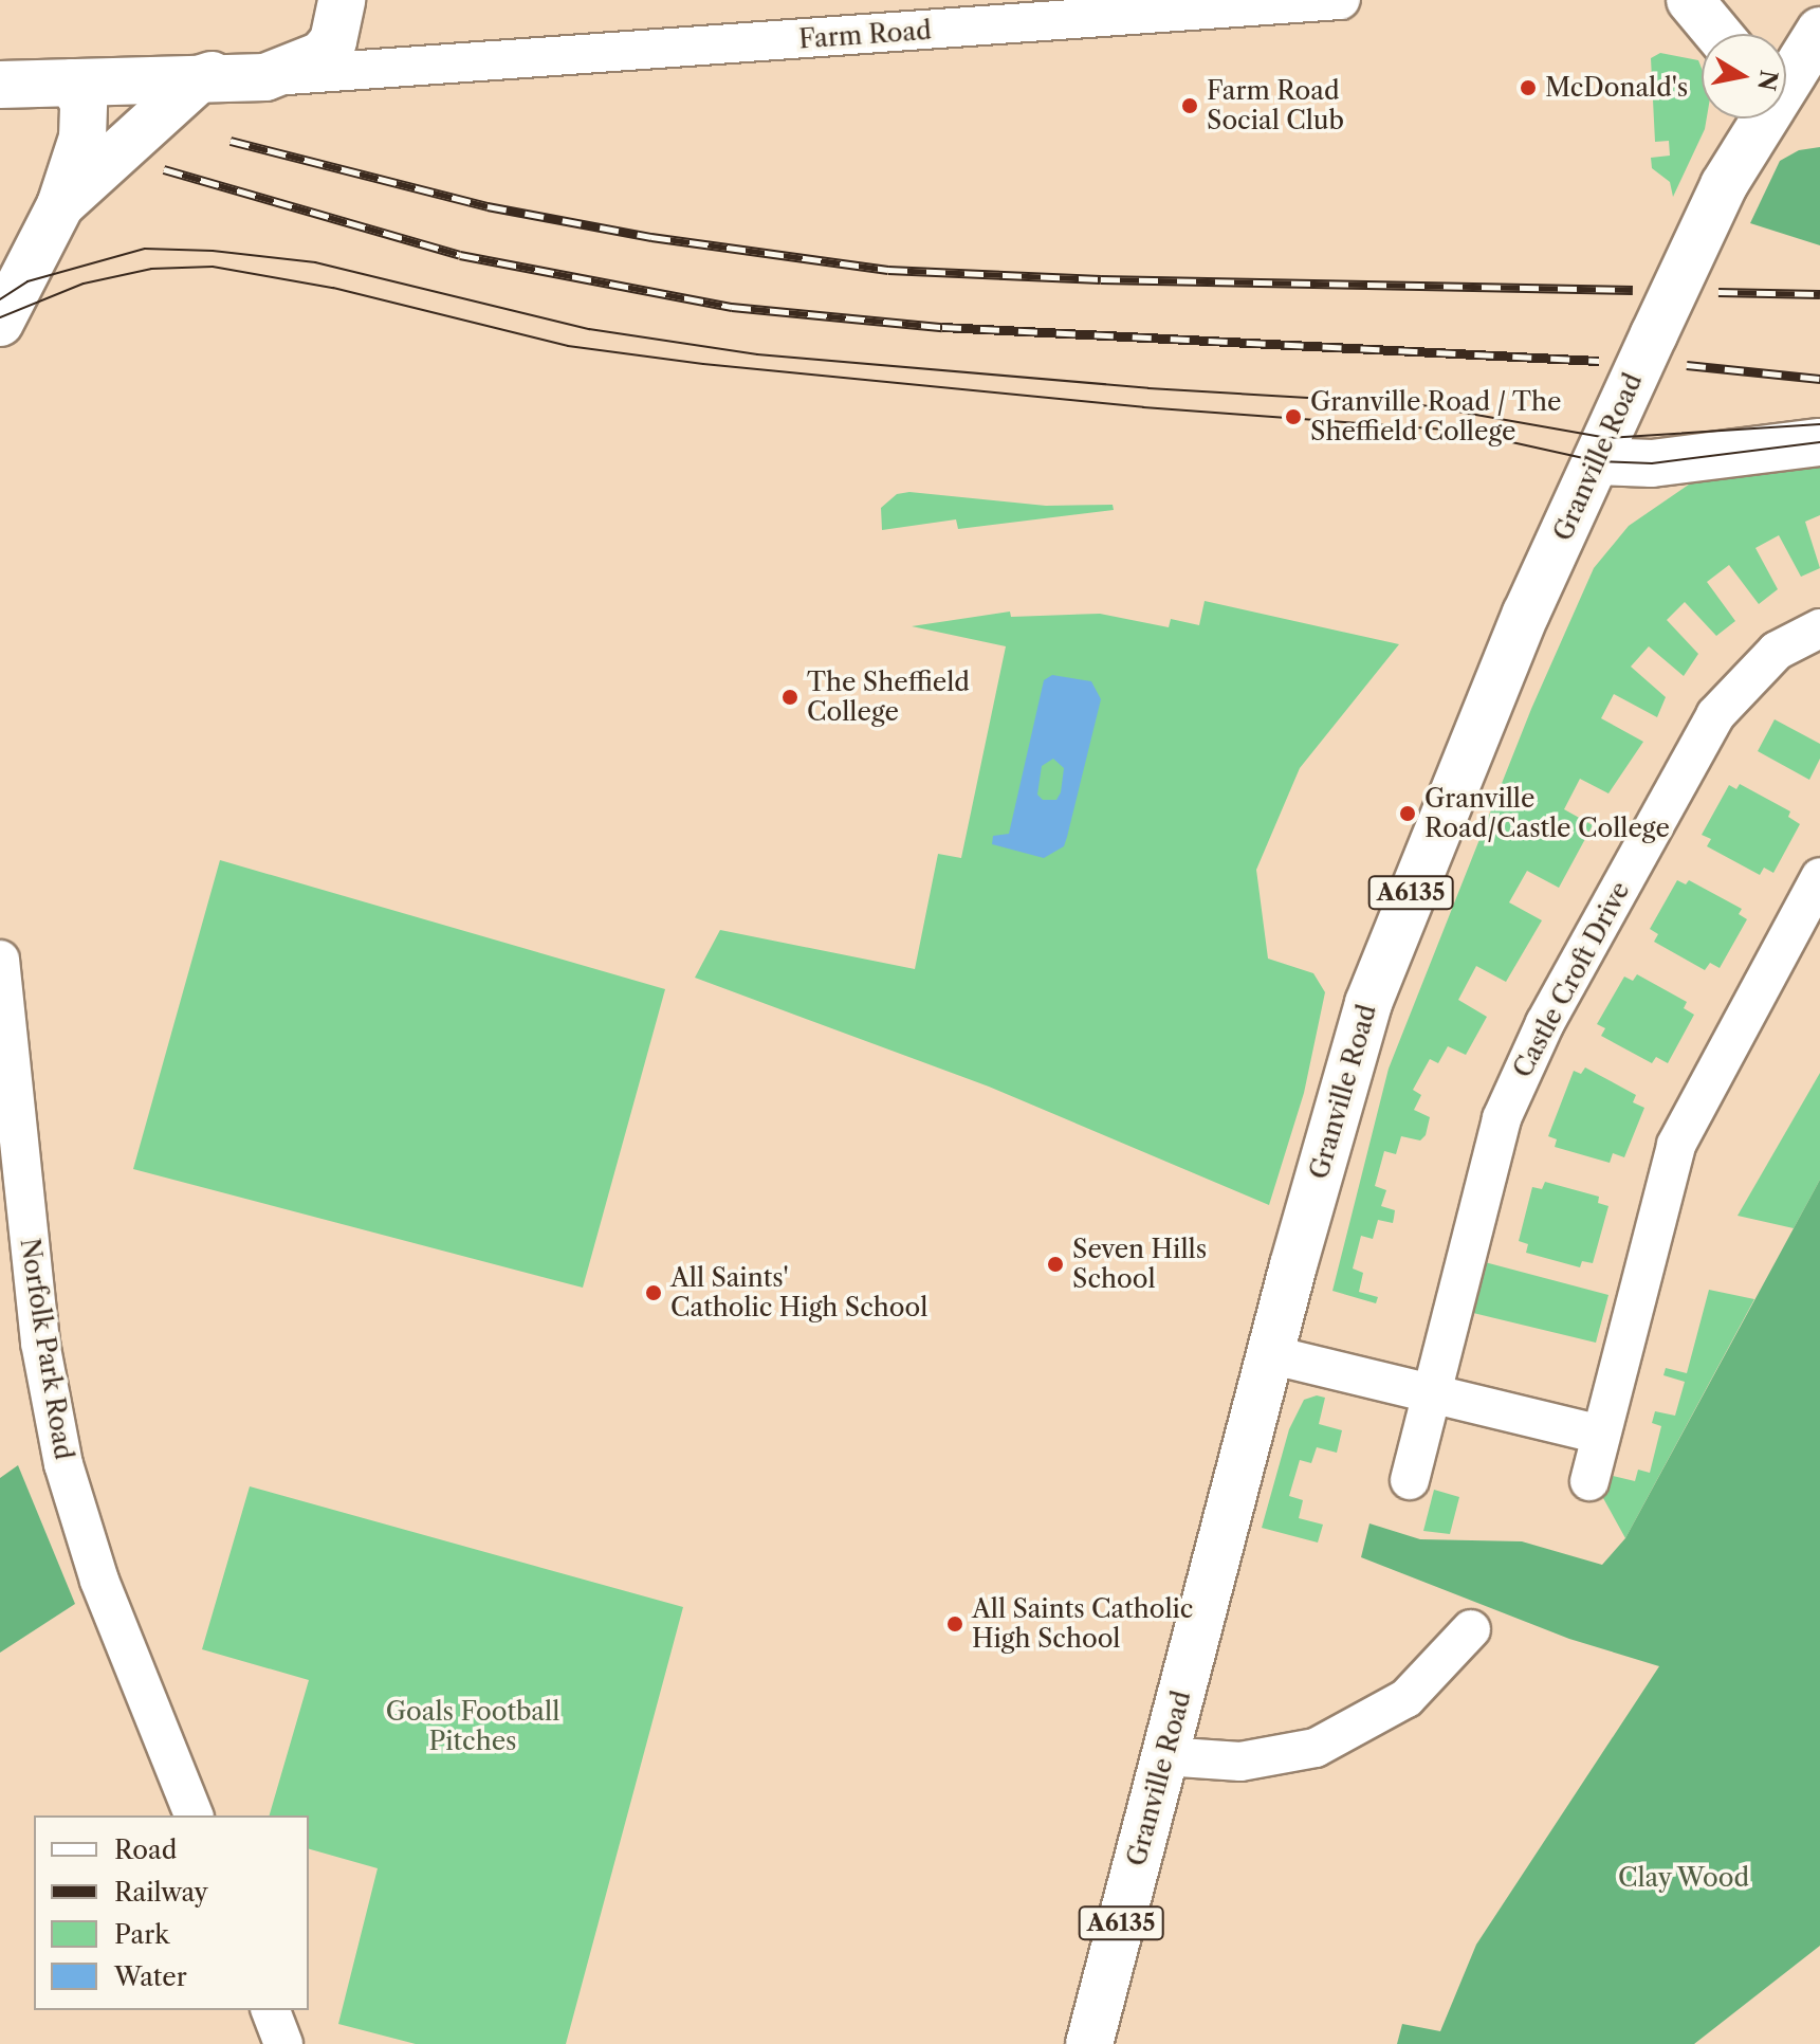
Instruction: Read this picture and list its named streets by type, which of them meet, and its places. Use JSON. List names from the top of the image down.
{
  "streets": {
    "main road": ["Granville Road", "A6135"],
    "street": ["Farm Road", "Castle Croft Drive", "Norfolk Park Road"]
  },
  "parks": ["Goals Football Pitches", "Clay Wood"],
  "places": [
    "McDonald's",
    "Farm Road Social Club",
    "Granville Road / The Sheffield College",
    "The Sheffield College",
    "Granville Road/Castle College",
    "Seven Hills School",
    "All Saints' Catholic High School",
    "All Saints Catholic High School"
  ],
  "legend": [
    "Road",
    "Railway",
    "Park",
    "Water"
  ],
  "north": "right"
}
